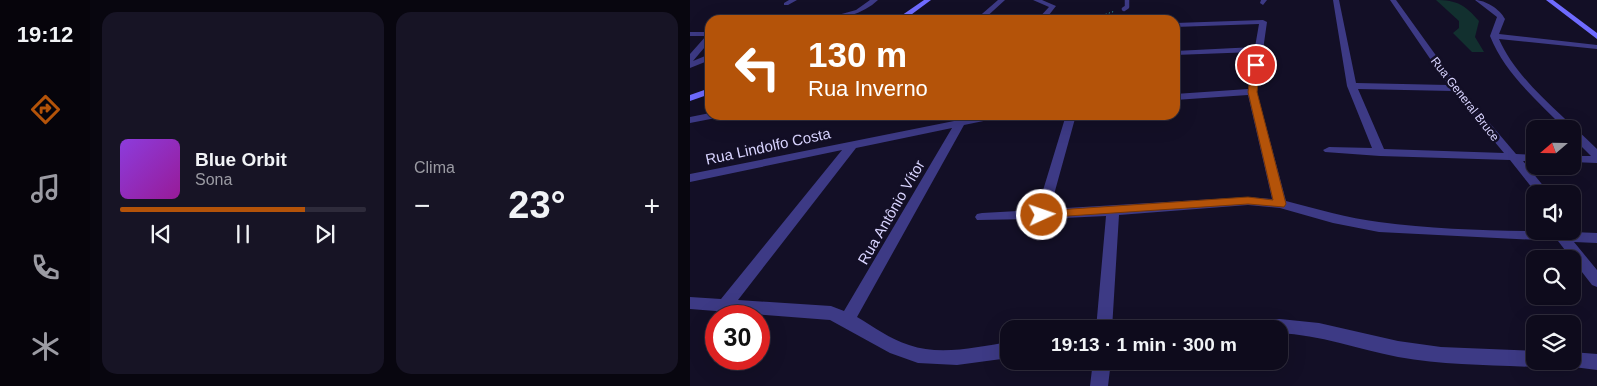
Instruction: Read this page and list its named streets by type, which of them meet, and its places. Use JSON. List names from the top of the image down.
{
  "streets": {
    "street": ["Rua General Bruce", "Rua Lindolfo Costa", "Rua Antônio Vítor"]
  },
  "crossings": [
    ["Rua Lindolfo Costa", "Rua Antônio Vítor"]
  ],
  "north": "left",
  "page": {
    "tabs": "19:12",
    "tile": "Clima",
    "turn": ["130 m", "Rua Inverno"],
    "song": ["Blue Orbit", "Sona"],
    "heat": ["−", "23°", "+"],
    "limit": "30",
    "trip": "19:13 · 1 min · 300 m"
  }
}
